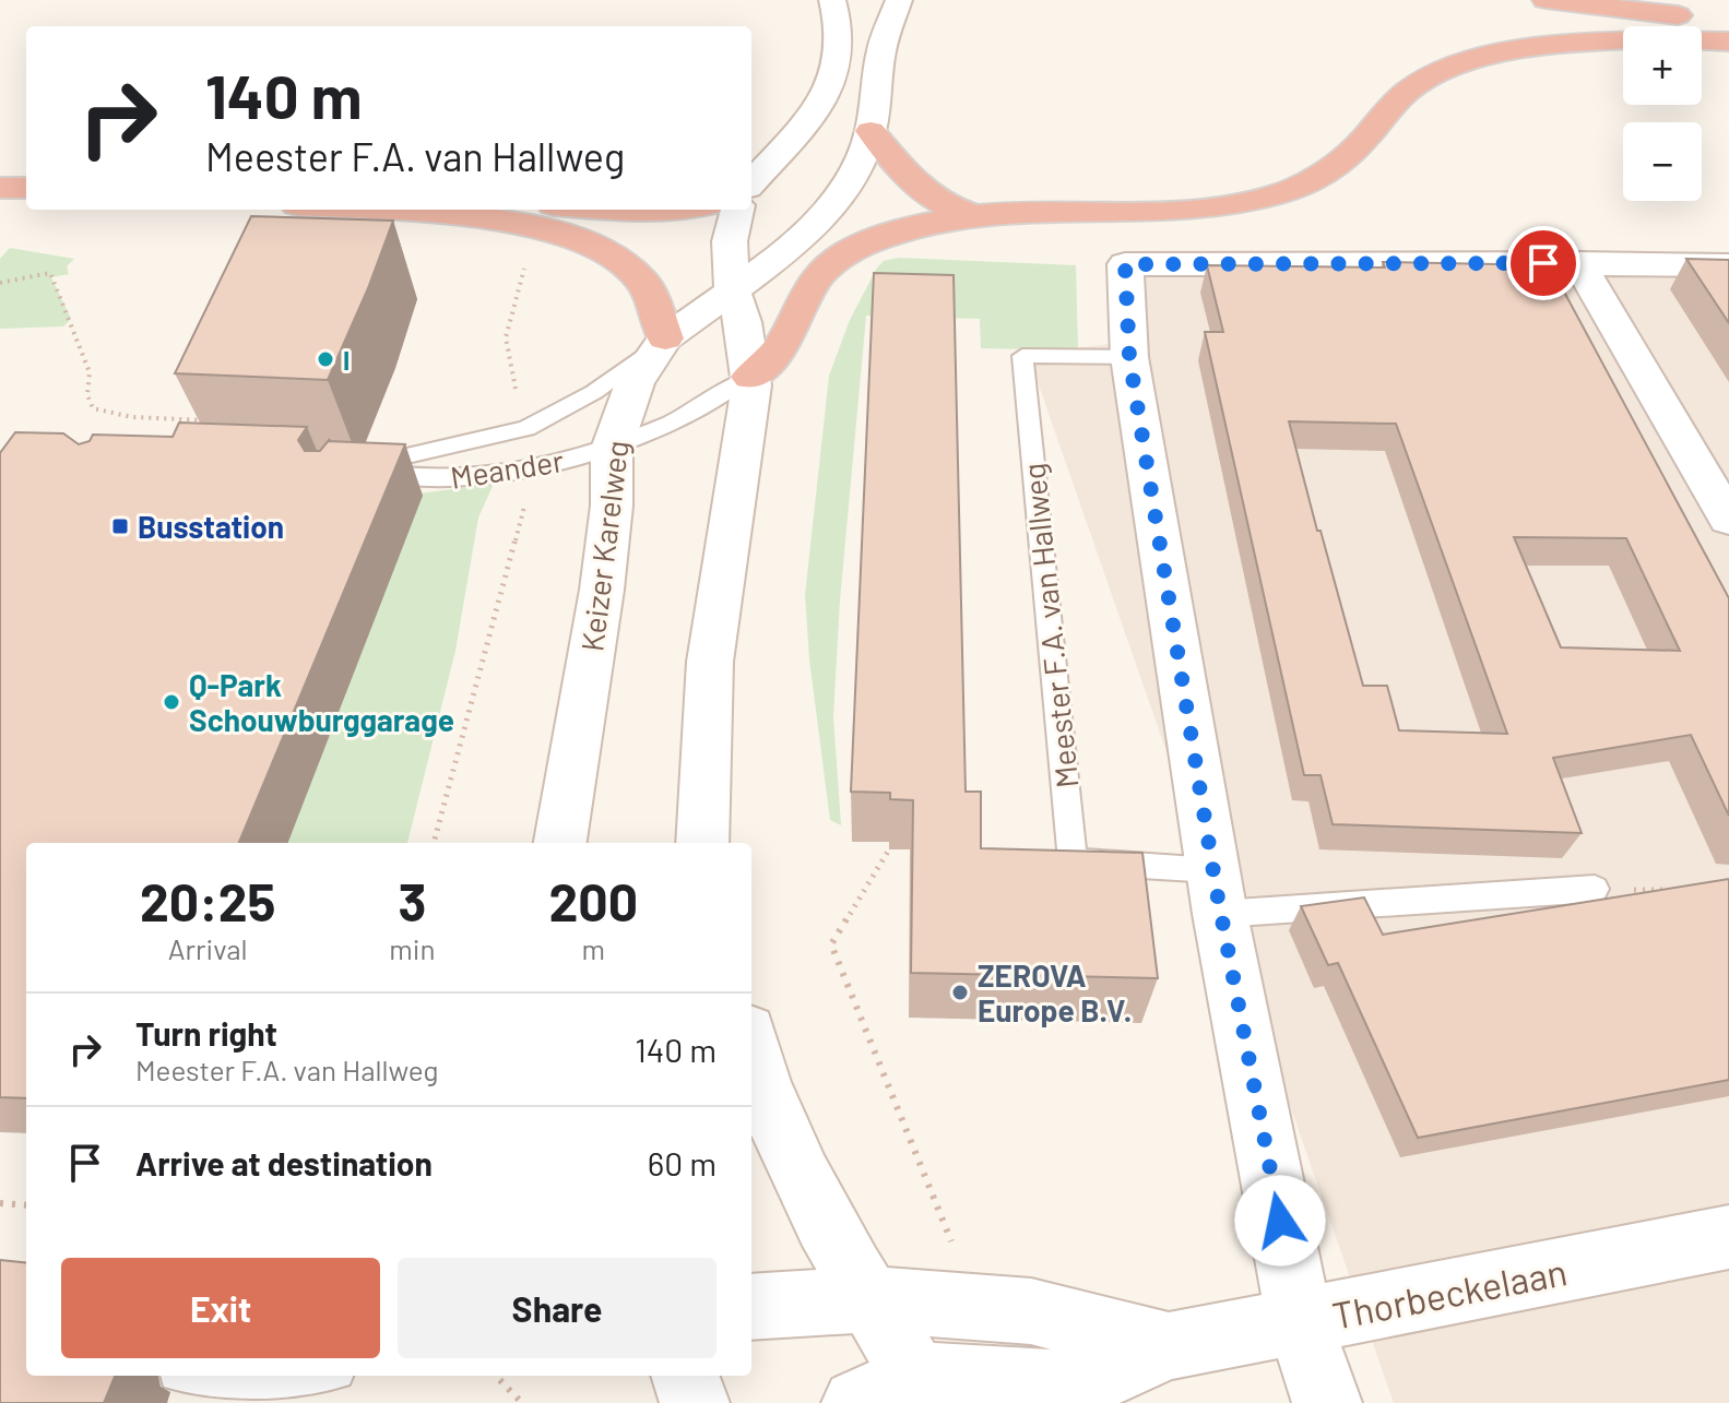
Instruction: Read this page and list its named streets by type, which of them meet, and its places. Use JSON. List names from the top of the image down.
{
  "streets": {
    "main road": ["Keizer Karelweg", "Thorbeckelaan"],
    "lane": ["Meander", "Meester F.A. van Hallweg"]
  },
  "crossings": [
    ["Meander", "Keizer Karelweg"]
  ],
  "places": {
    "other": ["I", "Q-Park Schouwburggarage", "ZEROVA Europe B.V."],
    "transit": ["Busstation"]
  },
  "page": {
    "map_buttons": ["+", "−"],
    "turn": ["140 m", "Meester F.A. van Hallweg"],
    "eta": [
      "20:25",
      "Arrival",
      "3",
      "min",
      "200",
      "m"
    ],
    "list": [
      {
        "name": "Turn right",
        "note": "Meester F.A. van Hallweg",
        "value": "140 m"
      },
      {
        "name": "Arrive at destination",
        "value": "60 m"
      }
    ],
    "buttons": ["Exit", "Share"]
  }
}
